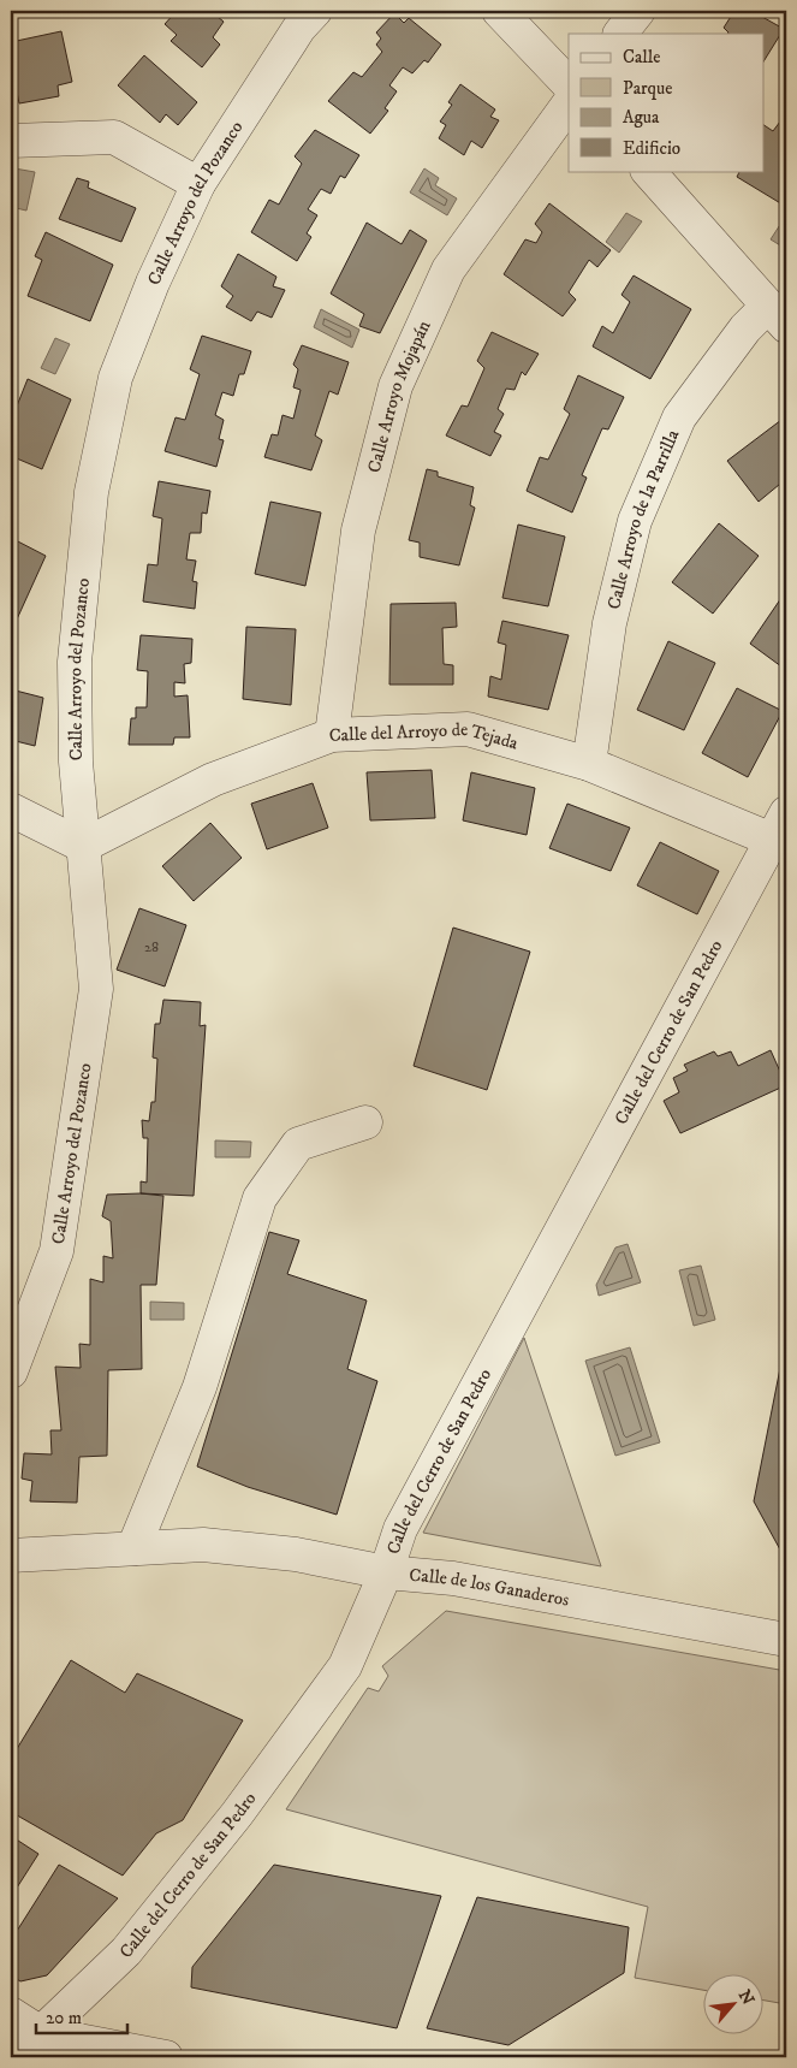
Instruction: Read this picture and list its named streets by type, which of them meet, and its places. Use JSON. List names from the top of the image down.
{
  "streets": {
    "street": [
      "Calle Arroyo del Pozanco",
      "Calle Arroyo Mojapán",
      "Calle Arroyo de la Parrilla",
      "Calle del Arroyo de Tejada",
      "Calle del Cerro de San Pedro",
      "Calle de los Ganaderos"
    ]
  },
  "crossings": [
    ["Calle Arroyo del Pozanco", "Calle del Arroyo de Tejada"],
    ["Calle Arroyo Mojapán", "Calle del Arroyo de Tejada"],
    ["Calle Arroyo de la Parrilla", "Calle del Arroyo de Tejada"],
    ["Calle del Arroyo de Tejada", "Calle del Cerro de San Pedro"],
    ["Calle del Cerro de San Pedro", "Calle de los Ganaderos"]
  ],
  "house_numbers": ["28"],
  "legend": [
    "Calle",
    "Parque",
    "Agua",
    "Edificio"
  ],
  "scale_bar": "20 m",
  "north": "top right"
}
